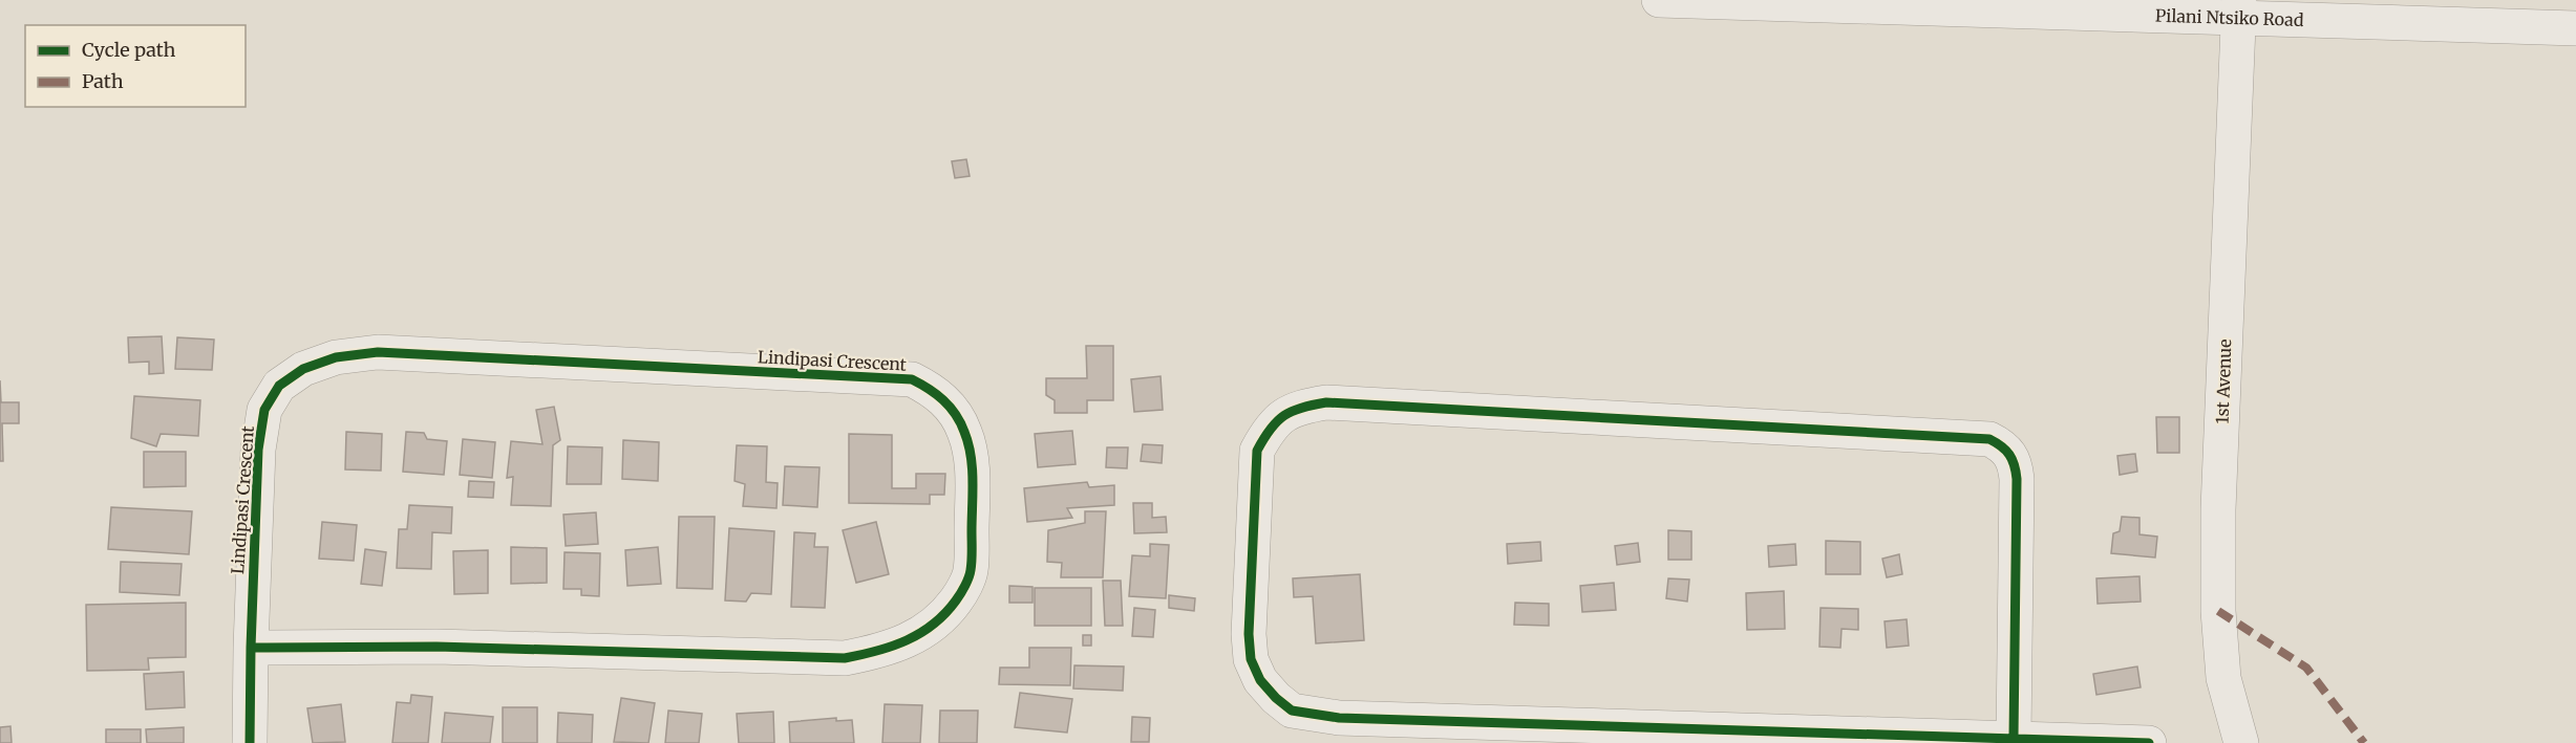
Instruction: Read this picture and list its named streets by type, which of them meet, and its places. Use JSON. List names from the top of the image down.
{
  "streets": {
    "street": ["Pilani Ntsiko Road", "Lindipasi Crescent", "1st Avenue"]
  },
  "crossings": [
    ["Pilani Ntsiko Road", "1st Avenue"]
  ],
  "legend": ["Cycle path", "Path"]
}
